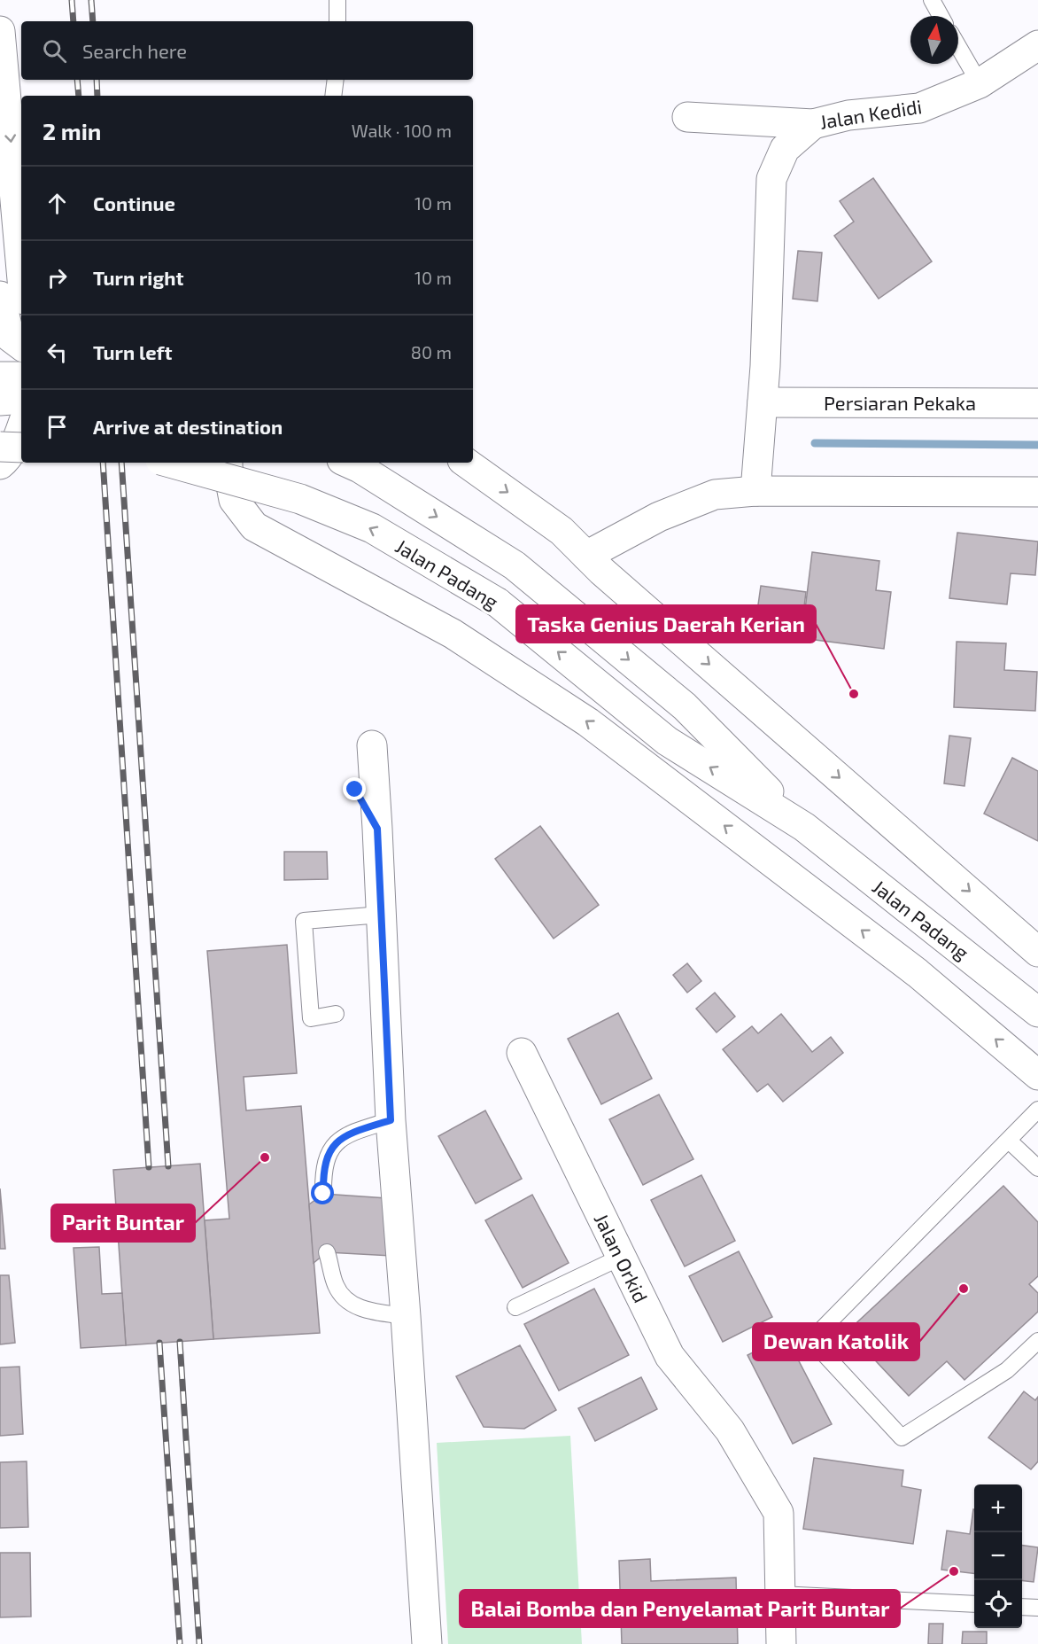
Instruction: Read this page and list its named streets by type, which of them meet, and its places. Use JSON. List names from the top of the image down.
{
  "streets": {
    "street": [
      "Jalan Kedidi",
      "Persiaran Pekaka",
      "Jalan Padang",
      "Jalan Orkid"
    ]
  },
  "places": [
    "Taska Genius Daerah Kerian",
    "Parit Buntar",
    "Dewan Katolik",
    "Balai Bomba dan Penyelamat Parit Buntar"
  ],
  "north": "top",
  "page": {
    "search": "Search here",
    "heading": ["2 min", "Walk · 100 m"],
    "list": [
      ["Continue", "10 m"],
      ["Turn right", "10 m"],
      ["Turn left", "80 m"],
      "Arrive at destination"
    ],
    "map_buttons": ["+", "−"]
  }
}
